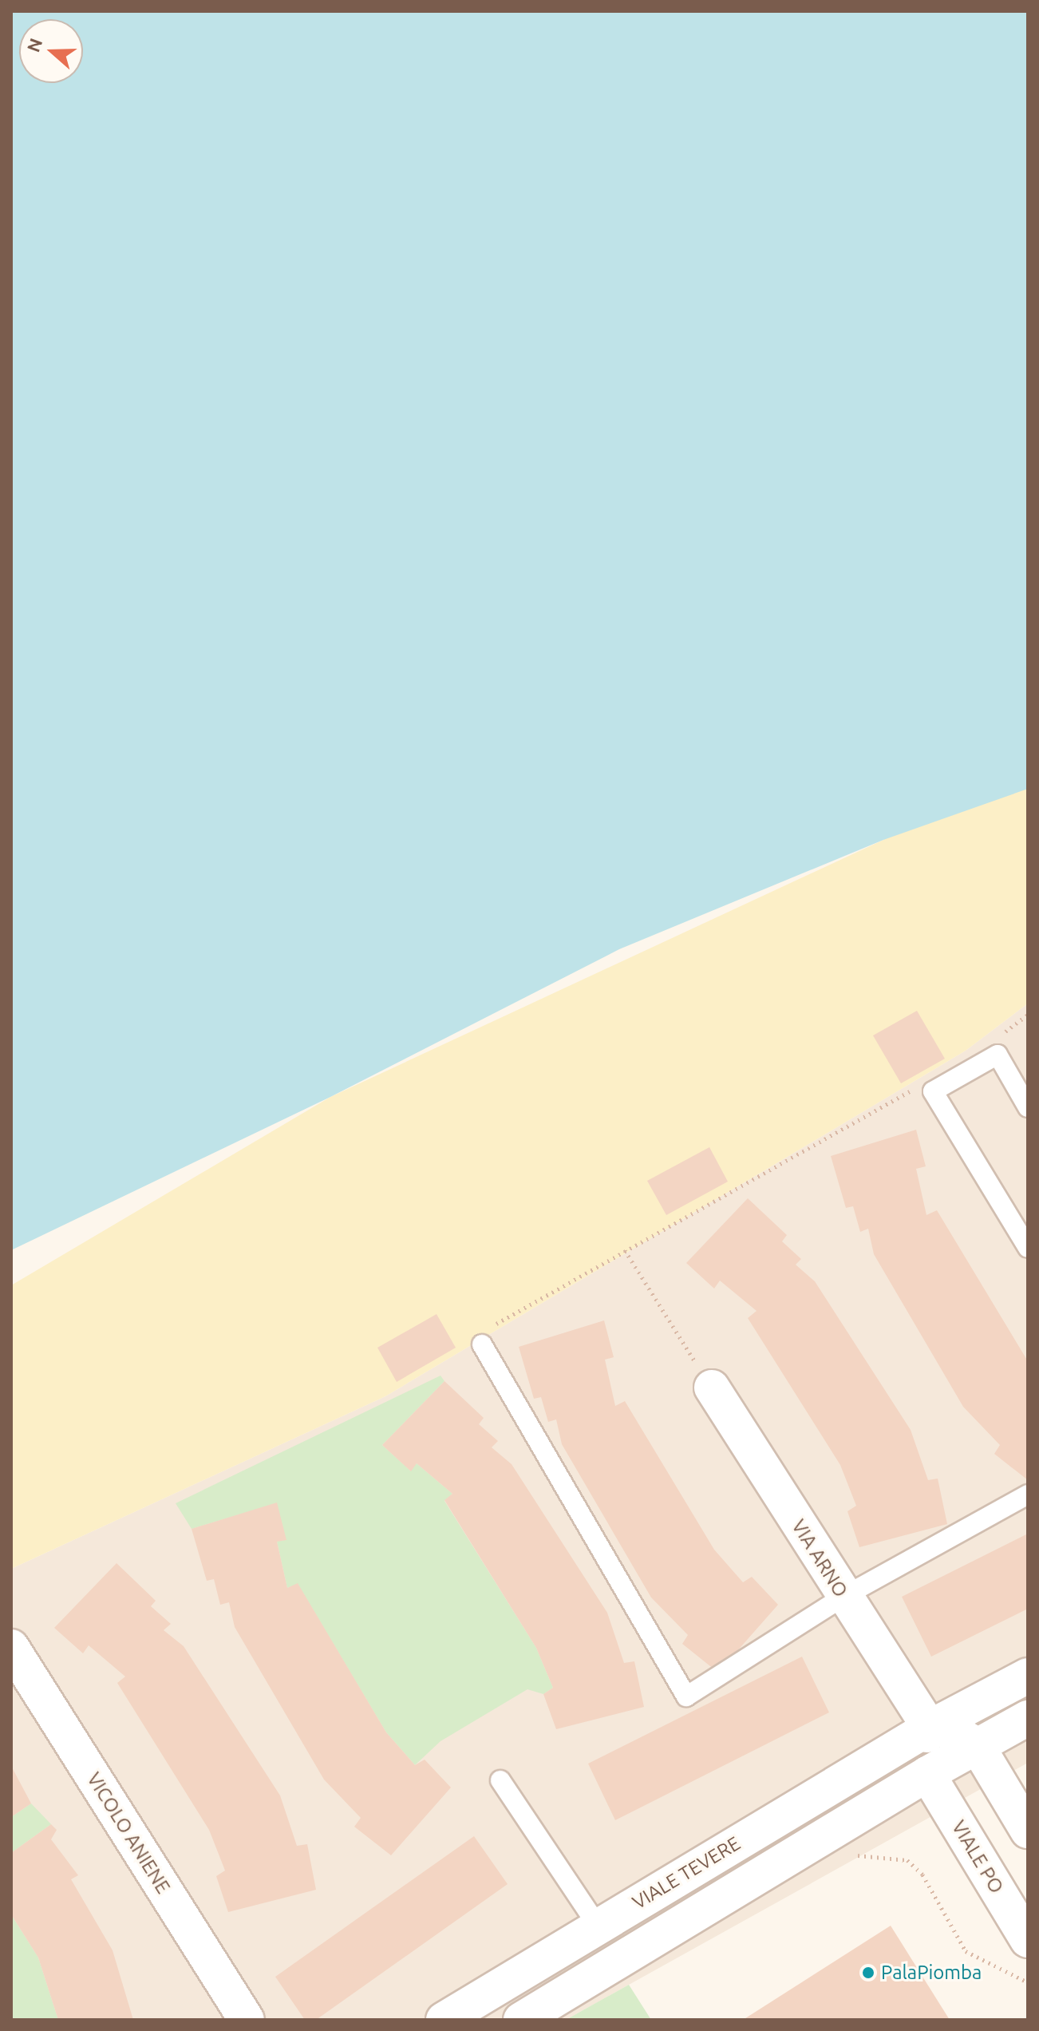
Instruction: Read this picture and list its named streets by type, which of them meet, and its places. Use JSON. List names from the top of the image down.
{
  "streets": {
    "street": [
      "VIA ARNO",
      "VICOLO ANIENE",
      "VIALE PO",
      "VIALE TEVERE"
    ]
  },
  "crossings": [
    ["VIA ARNO", "VIALE TEVERE"],
    ["VIALE PO", "VIALE TEVERE"]
  ],
  "places": ["PalaPiomba"],
  "north": "left"
}
